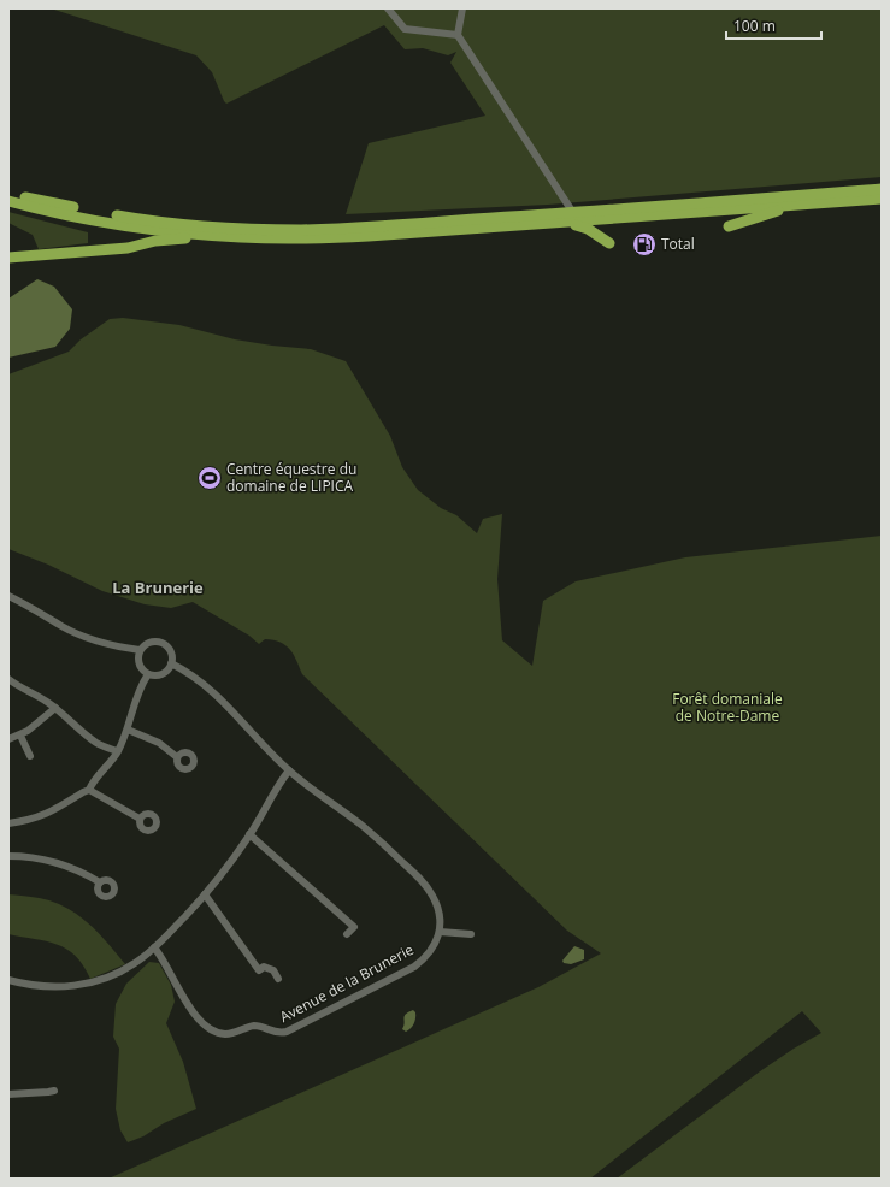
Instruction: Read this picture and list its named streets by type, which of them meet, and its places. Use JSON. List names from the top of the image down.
{
  "streets": {
    "street": ["Avenue de la Brunerie"]
  },
  "districts": ["La Brunerie"],
  "parks": ["Forêt domaniale de Notre-Dame"],
  "places": {
    "fuel station": ["Total"],
    "sports": ["Centre équestre du domaine de LIPICA"]
  },
  "scale_bar": "100 m"
}
